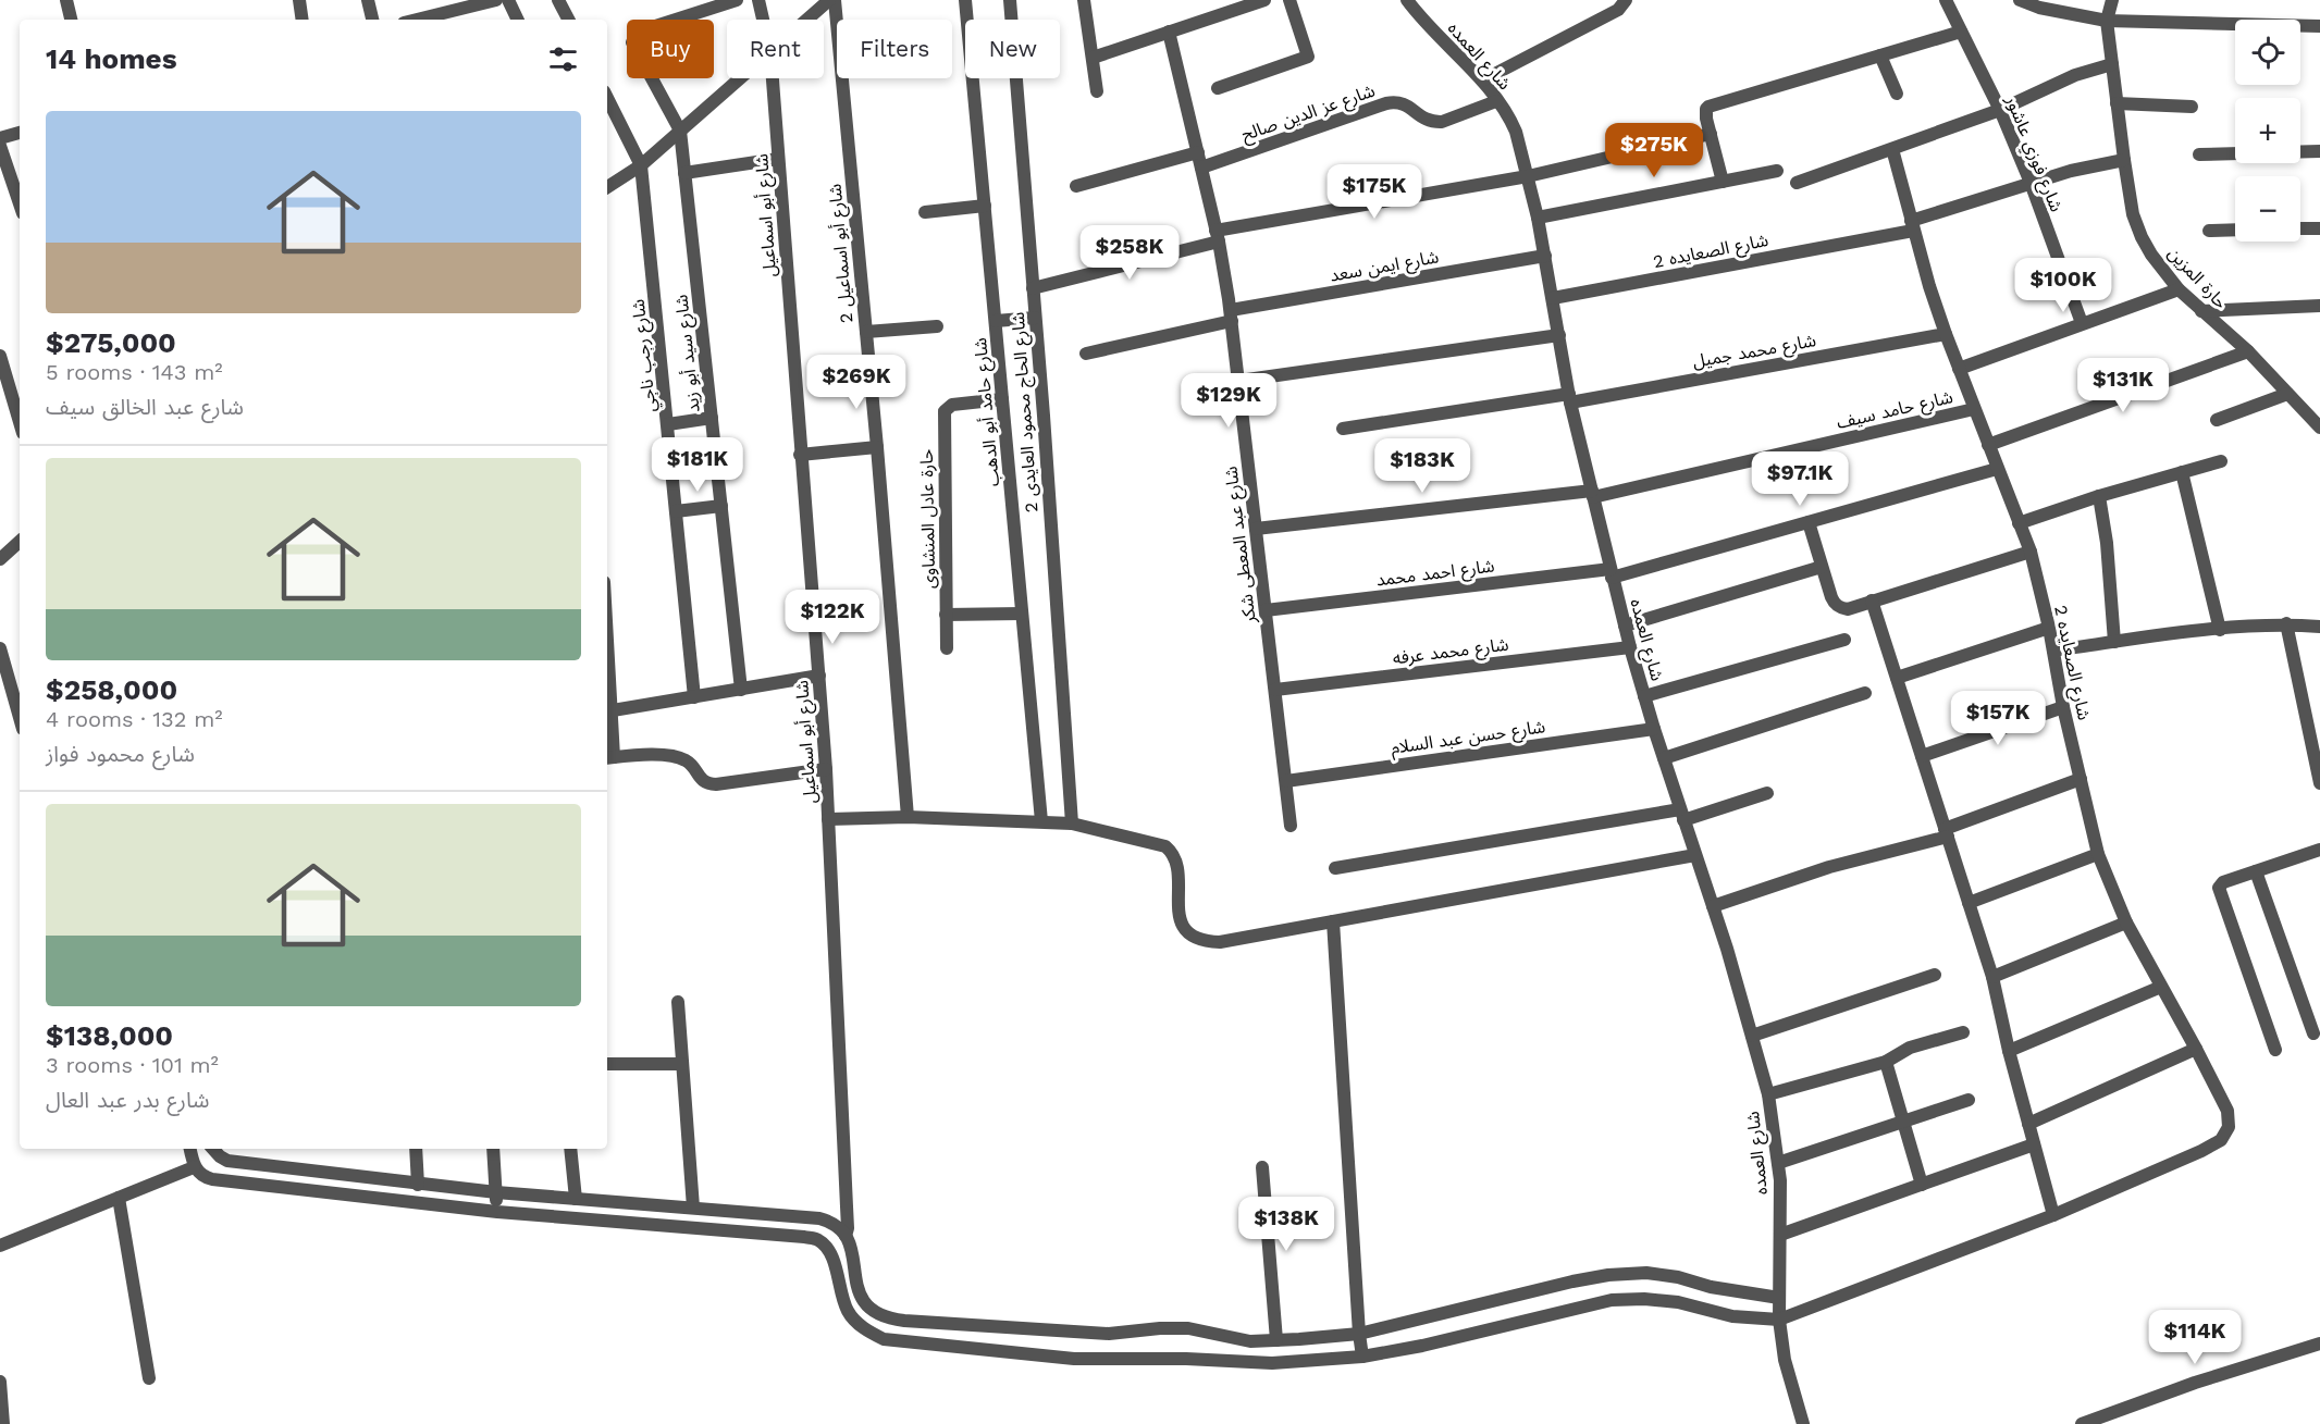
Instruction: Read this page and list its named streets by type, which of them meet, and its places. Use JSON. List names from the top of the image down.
{
  "streets": {
    "street": [
      "شارع العمده",
      "شارع عز الدين صالح",
      "شارع فوزي عاشور",
      "شارع أبو اسماعيل",
      "شارع الصعايده 2",
      "شارع أبو اسماعيل 2",
      "شارع ايمن سعد",
      "حارة المزين",
      "شارع محمد جميل",
      "شارع سيد أبو زيد",
      "شارع رجب ناجي",
      "شارع حامد سيف",
      "شارع حامد أبو الدهب",
      "شارع الحاج محمود العايدى 2",
      "حارة عادل المنشاوى",
      "شارع عبد المعطى شكر",
      "شارع احمد محمد",
      "شارع محمد عرفه",
      "شارع حسن عبد السلام"
    ]
  },
  "crossings": [
    ["شارع العمده", "شارع عز الدين صالح"],
    ["شارع العمده", "شارع الصعايده 2"],
    ["شارع العمده", "شارع ايمن سعد"],
    ["شارع العمده", "شارع محمد جميل"],
    ["شارع العمده", "شارع حامد سيف"],
    ["شارع العمده", "شارع احمد محمد"],
    ["شارع العمده", "شارع محمد عرفه"],
    ["شارع العمده", "شارع حسن عبد السلام"],
    ["شارع عز الدين صالح", "شارع عبد المعطى شكر"],
    ["شارع الصعايده 2", "شارع محمد جميل"],
    ["شارع الصعايده 2", "شارع حامد سيف"],
    ["شارع الصعايده 2", "شارع احمد محمد"],
    ["شارع ايمن سعد", "شارع عبد المعطى شكر"],
    ["شارع حامد سيف", "شارع عبد المعطى شكر"],
    ["شارع حامد أبو الدهب", "حارة عادل المنشاوى"],
    ["شارع عبد المعطى شكر", "شارع احمد محمد"],
    ["شارع عبد المعطى شكر", "شارع محمد عرفه"],
    ["شارع عبد المعطى شكر", "شارع حسن عبد السلام"]
  ],
  "page": {
    "map_buttons": ["+", "−"],
    "chip": [
      "Buy",
      "Rent",
      "Filters",
      "New"
    ],
    "heading": "14 homes",
    "list": [
      {
        "name": "$275,000",
        "note": "5 rooms · 143 m² · شارع عبد الخالق سيف"
      },
      {
        "name": "$258,000",
        "note": "4 rooms · 132 m² · شارع محمود فواز"
      },
      {
        "name": "$138,000",
        "note": "3 rooms · 101 m² · شارع بدر عبد العال"
      }
    ],
    "price": [
      "$275K",
      "$175K",
      "$258K",
      "$100K",
      "$269K",
      "$131K",
      "$129K",
      "$181K",
      "$183K",
      "$97.1K",
      "$122K",
      "$157K",
      "$138K",
      "$114K"
    ]
  }
}
